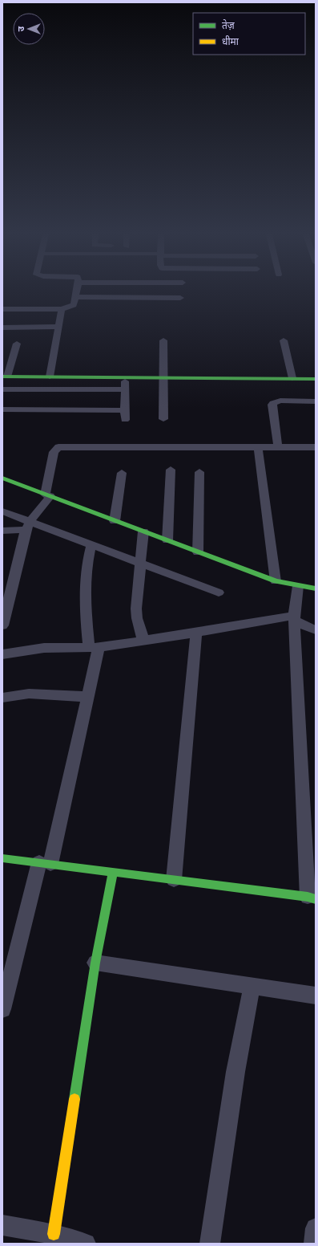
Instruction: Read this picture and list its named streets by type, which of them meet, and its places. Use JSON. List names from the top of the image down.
{
  "legend": ["तेज़", "धीमा"],
  "north": "left"
}
